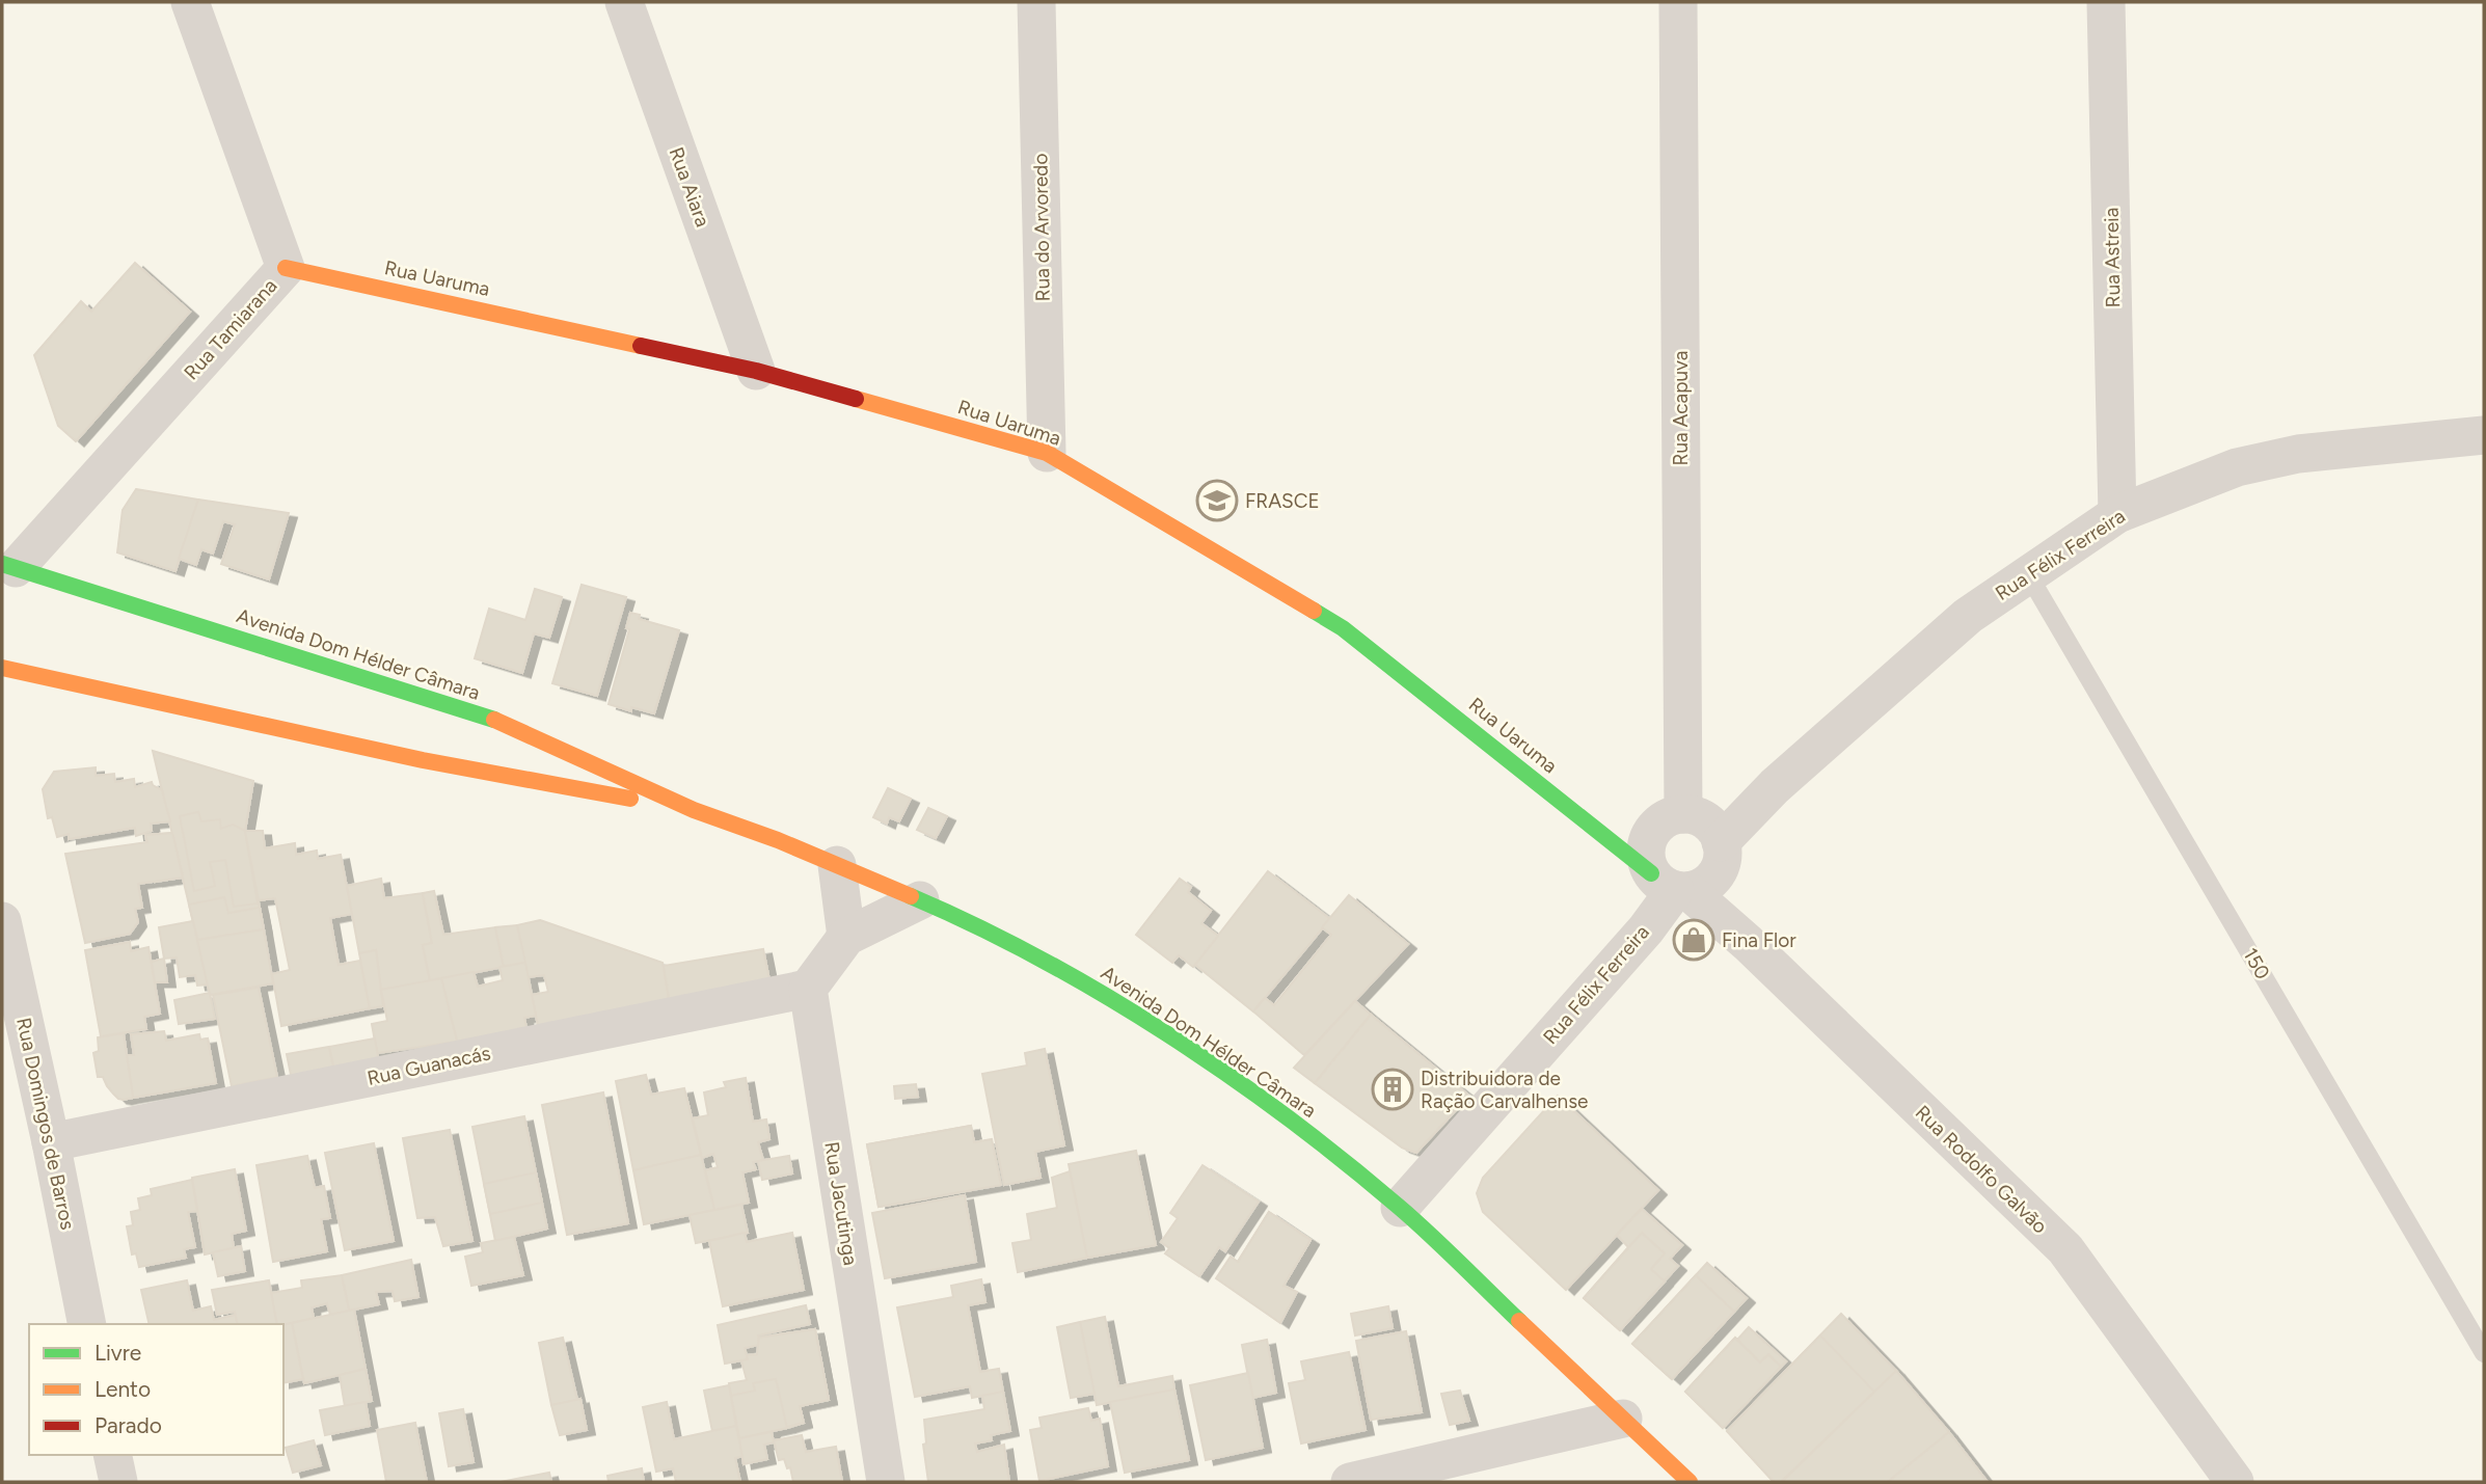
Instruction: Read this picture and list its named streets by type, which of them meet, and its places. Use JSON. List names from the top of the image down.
{
  "streets": {
    "main road": ["Rua Uaruma", "Avenida Dom Hélder Câmara"],
    "street": [
      "Rua Aiara",
      "Rua do Arvoredo",
      "Rua Astreia",
      "Rua Tamiarana",
      "Rua Acapuva",
      "Rua Félix Ferreira",
      "Rua Guanacás",
      "Rua Domingos de Barros",
      "Rua Rodolfo Galvão",
      "Rua Jacutinga"
    ],
    "lane": ["150"]
  },
  "crossings": [
    ["Rua Aiara", "Rua Uaruma"],
    ["Rua do Arvoredo", "Rua Uaruma"],
    ["Rua Astreia", "Rua Félix Ferreira"],
    ["Rua Uaruma", "Rua Tamiarana"],
    ["Rua Uaruma", "Rua Acapuva"],
    ["Rua Uaruma", "Rua Félix Ferreira"],
    ["Rua Uaruma", "Rua Rodolfo Galvão"],
    ["Rua Tamiarana", "Avenida Dom Hélder Câmara"],
    ["Rua Acapuva", "Rua Félix Ferreira"],
    ["Rua Acapuva", "Rua Rodolfo Galvão"],
    ["Rua Félix Ferreira", "Avenida Dom Hélder Câmara"],
    ["Rua Félix Ferreira", "150"],
    ["Rua Félix Ferreira", "Rua Rodolfo Galvão"],
    ["Rua Guanacás", "Rua Domingos de Barros"],
    ["Rua Guanacás", "Rua Jacutinga"]
  ],
  "places": {
    "school or university": ["FRASCE"],
    "shop": ["Fina Flor"],
    "building": ["Distribuidora de Ração Carvalhense"]
  },
  "legend": ["Livre", "Lento", "Parado"]
}
